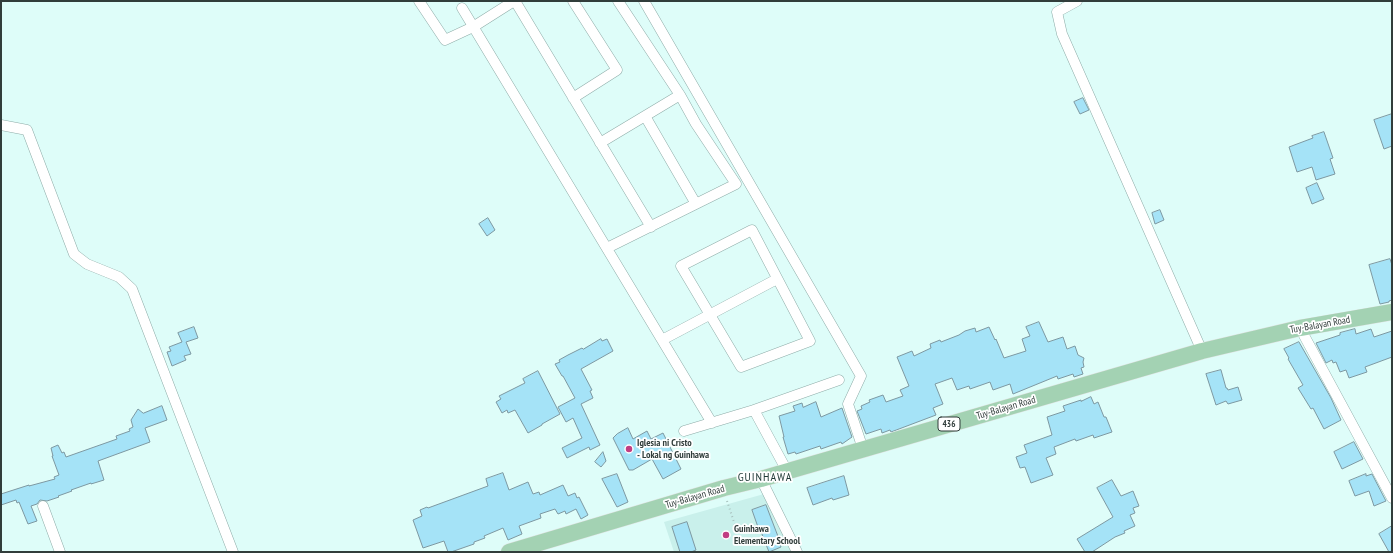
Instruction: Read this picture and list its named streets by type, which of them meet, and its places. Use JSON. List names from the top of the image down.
{
  "streets": {
    "main road": ["Tuy-Balayan Road", "436"]
  },
  "districts": ["GUINHAWA"],
  "places": ["Iglesia ni Cristo - Lokal ng Guinhawa", "Guinhawa Elementary School"]
}
